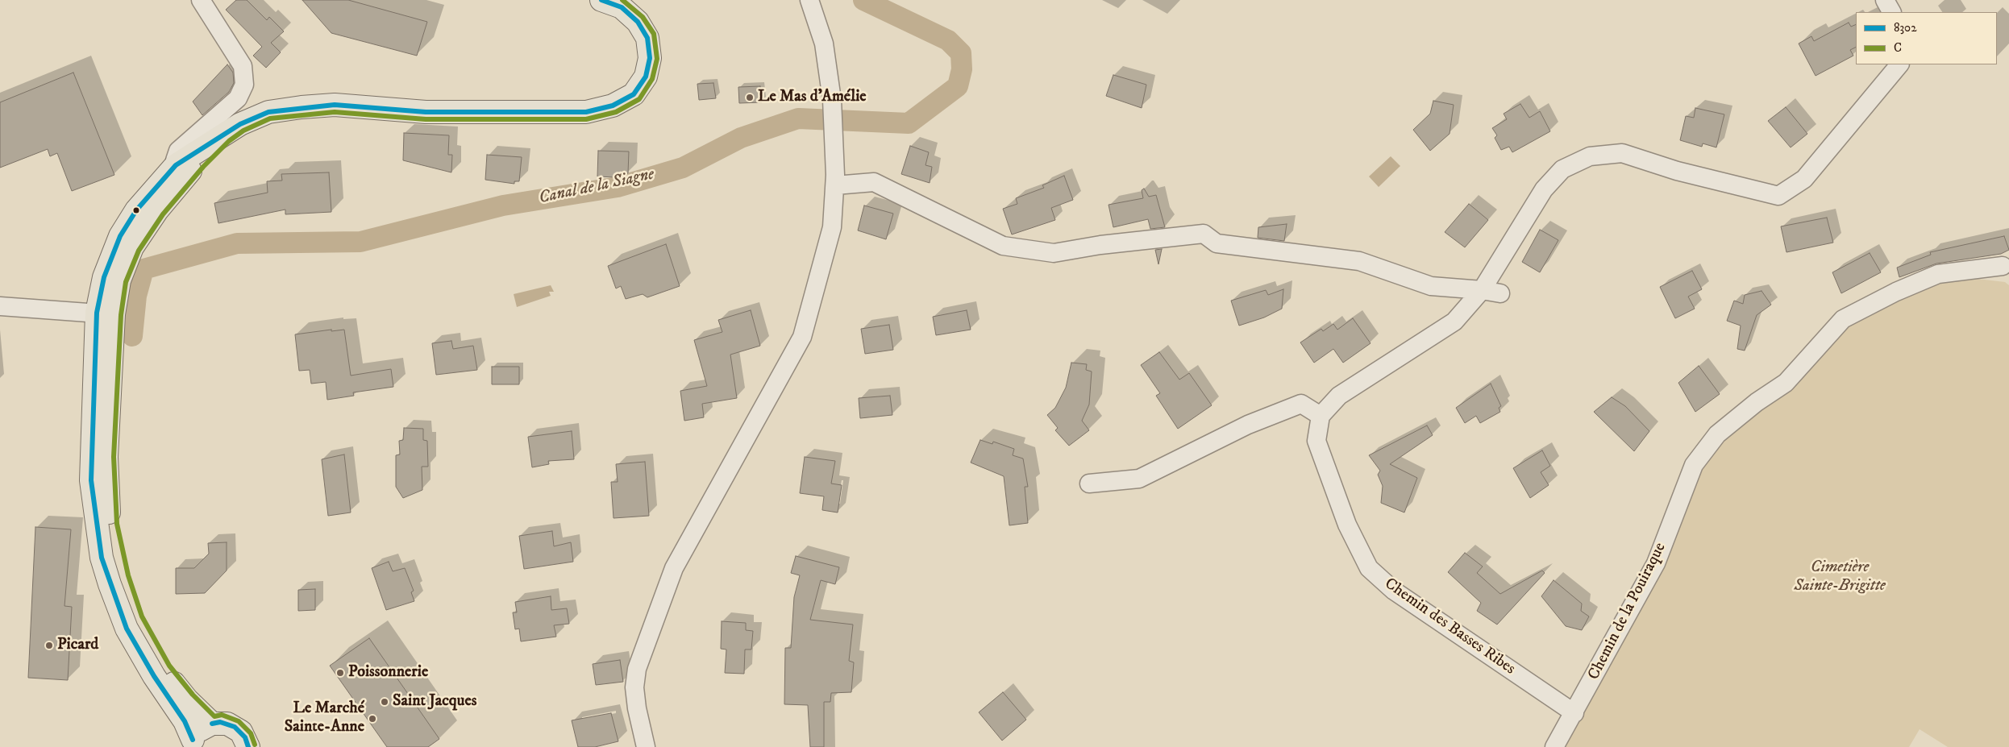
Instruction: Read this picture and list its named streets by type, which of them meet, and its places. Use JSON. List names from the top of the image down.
{
  "streets": {
    "street": ["Chemin de la Pouiraque", "Chemin des Basses Ribes"]
  },
  "crossings": [
    ["Chemin de la Pouiraque", "Chemin des Basses Ribes"]
  ],
  "water": ["Canal de la Siagne"],
  "parks": ["Cimetière Sainte-Brigitte"],
  "places": [
    "Le Mas d'Amélie",
    "Picard",
    "Poissonnerie",
    "Saint Jacques",
    "Le Marché Sainte-Anne"
  ],
  "lines": ["transit line 8302", "transit line C"],
  "legend": ["8302", "C"]
}
